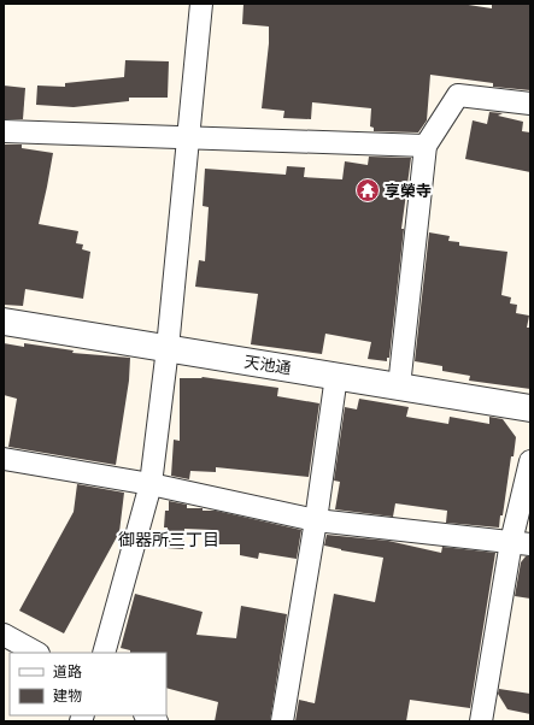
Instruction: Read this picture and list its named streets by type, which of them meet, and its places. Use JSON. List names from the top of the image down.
{
  "streets": {
    "street": ["天池通"]
  },
  "districts": ["御器所三丁目"],
  "places": {
    "temple": ["享榮寺"]
  },
  "legend": ["道路", "建物"]
}
